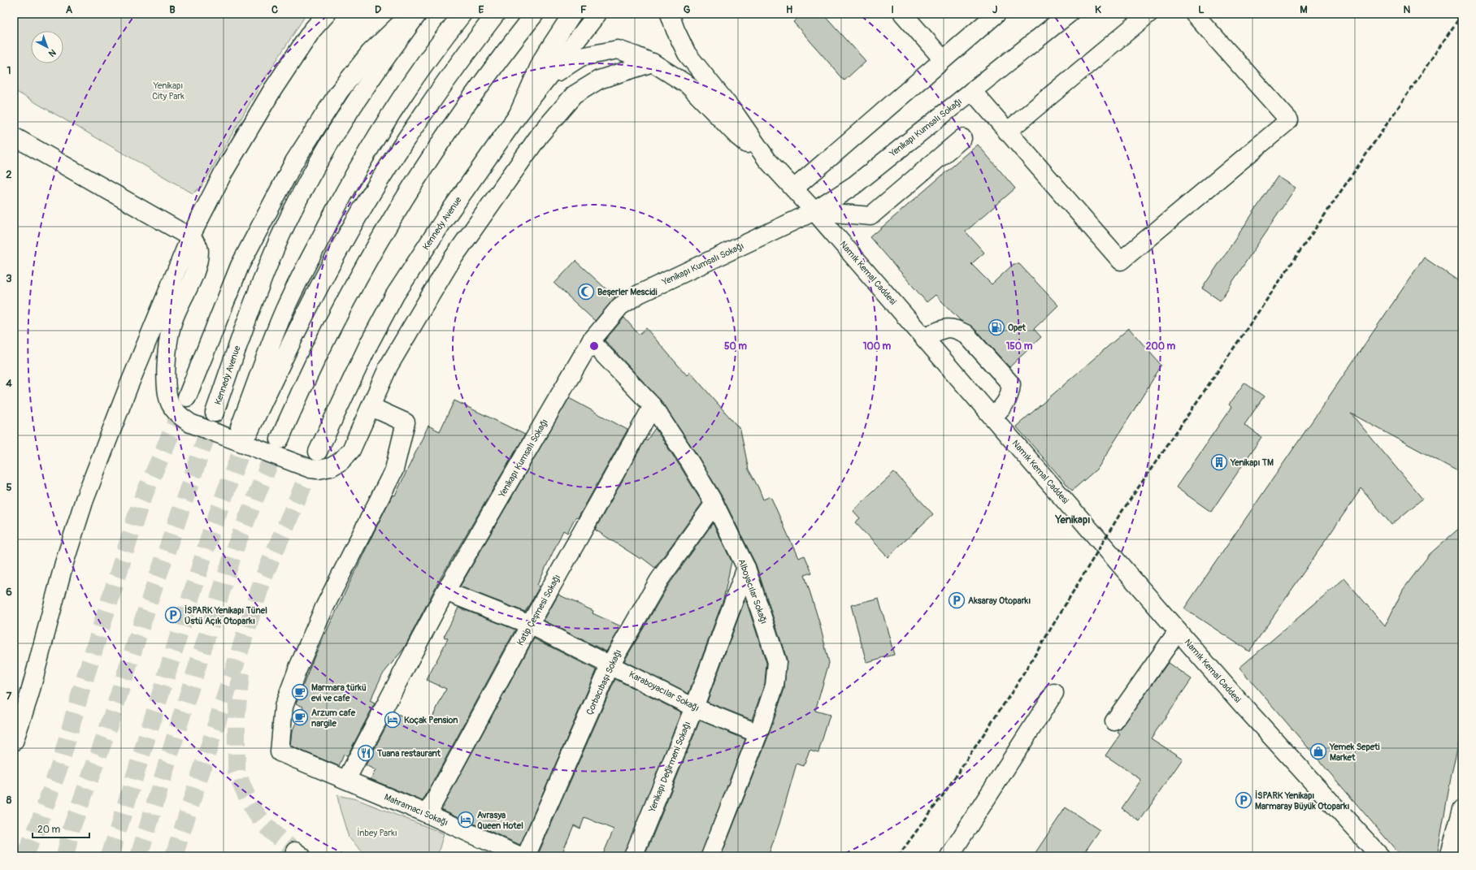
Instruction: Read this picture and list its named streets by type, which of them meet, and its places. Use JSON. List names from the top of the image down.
{
  "streets": {
    "main road": [
      "Yenikapı Kumsalı Sokağı",
      "Kennedy Avenue",
      "Namık Kemal Caddesi",
      "Alboyacılar Sokağı",
      "Katip Çeşmesi Sokağı",
      "Çorbacıbaşı Sokağı",
      "Karaboyacılar Sokağı",
      "Yenikapı Değirmeni Sokağı",
      "Mahramacı Sokağı"
    ]
  },
  "crossings": [
    ["Yenikapı Kumsalı Sokağı", "Namık Kemal Caddesi"],
    ["Yenikapı Kumsalı Sokağı", "Alboyacılar Sokağı"],
    ["Yenikapı Kumsalı Sokağı", "Karaboyacılar Sokağı"],
    ["Yenikapı Kumsalı Sokağı", "Mahramacı Sokağı"],
    ["Alboyacılar Sokağı", "Katip Çeşmesi Sokağı"],
    ["Alboyacılar Sokağı", "Çorbacıbaşı Sokağı"],
    ["Alboyacılar Sokağı", "Karaboyacılar Sokağı"],
    ["Alboyacılar Sokağı", "Yenikapı Değirmeni Sokağı"],
    ["Katip Çeşmesi Sokağı", "Karaboyacılar Sokağı"],
    ["Katip Çeşmesi Sokağı", "Mahramacı Sokağı"],
    ["Çorbacıbaşı Sokağı", "Karaboyacılar Sokağı"],
    ["Karaboyacılar Sokağı", "Yenikapı Değirmeni Sokağı"]
  ],
  "districts": ["Yenikapı"],
  "parks": ["Yenikapı City Park", "İnbey Parkı"],
  "places": {
    "mosque": ["Beşerler Mescidi"],
    "fuel station": ["Opet"],
    "building": ["Yenikapı TM"],
    "parking": ["Aksaray Otoparkı", "İSPARK Yenikapı Tünel Üstü Açık Otoparkı", "İSPARK Yenikapı Marmaray Büyük Otoparkı"],
    "cafe": ["Marmara türkü evi ve cafe", "Arzum cafe nargile"],
    "hotel": ["Koçak Pension", "Avrasya Queen Hotel"],
    "shop": ["Yemek Sepeti Market"],
    "restaurant": ["Tuana restaurant"]
  },
  "scale_bar": "20 m",
  "north": "bottom right",
  "grid": {
    "columns": [
      "A",
      "B",
      "C",
      "D",
      "E",
      "F",
      "G",
      "H",
      "I",
      "J",
      "K",
      "L",
      "M",
      "N"
    ],
    "rows": [
      "1",
      "2",
      "3",
      "4",
      "5",
      "6",
      "7",
      "8"
    ]
  },
  "rings": [
    "50 m",
    "100 m",
    "150 m",
    "200 m"
  ]
}
